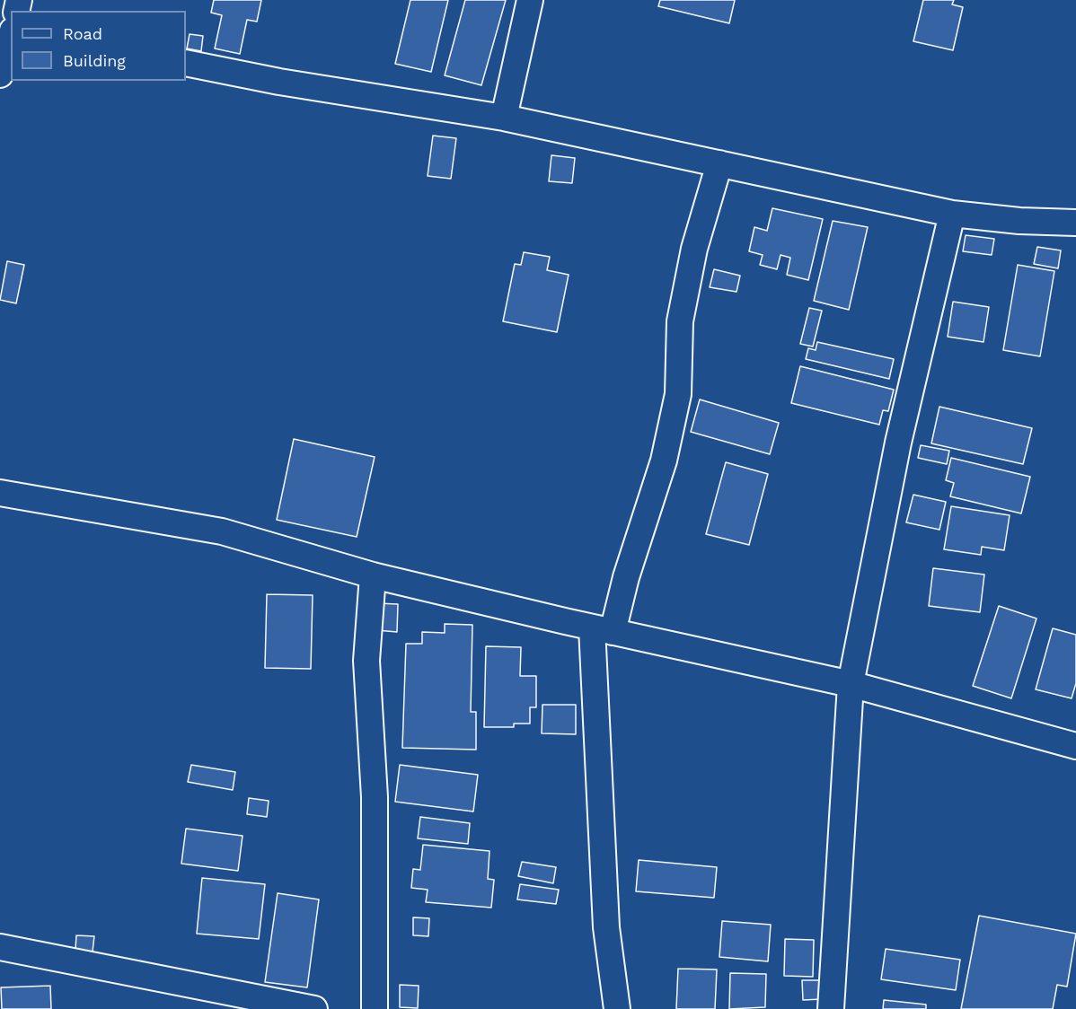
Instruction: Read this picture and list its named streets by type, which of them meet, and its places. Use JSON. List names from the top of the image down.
{
  "legend": ["Road", "Building"]
}
